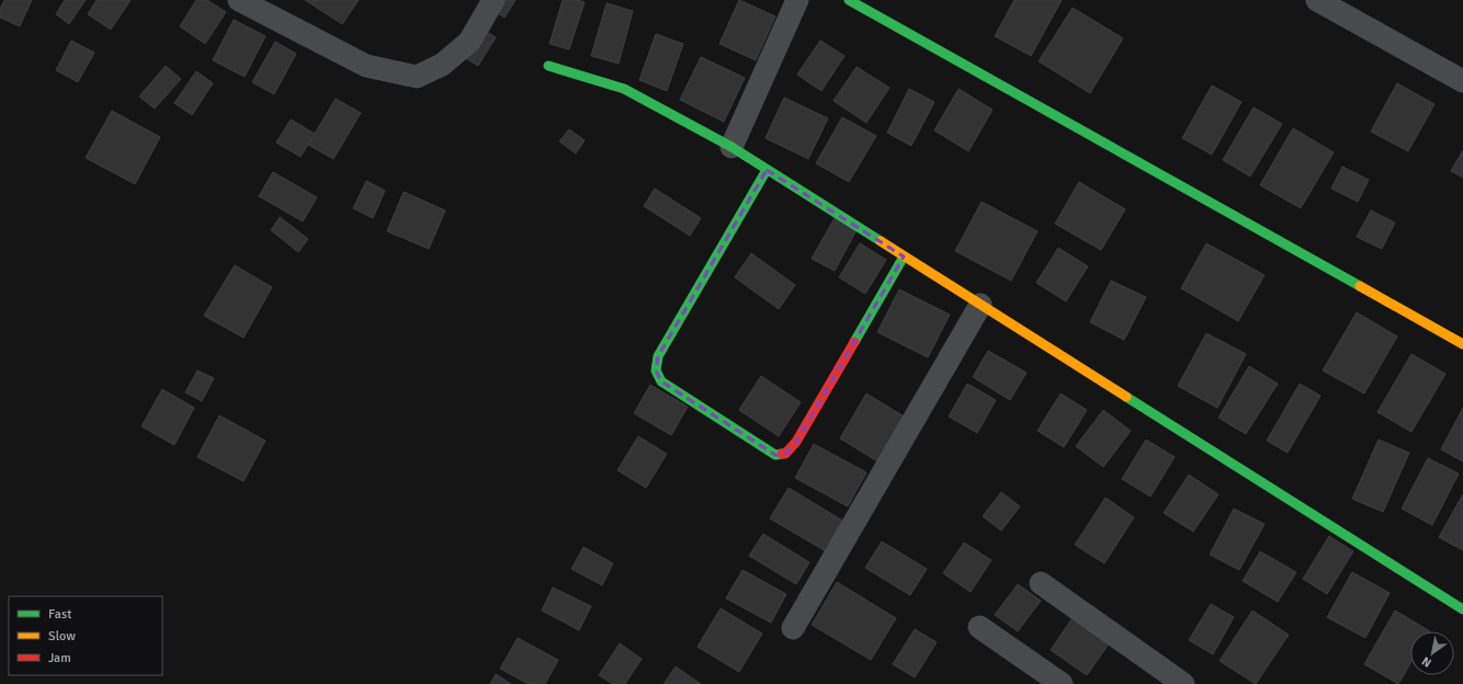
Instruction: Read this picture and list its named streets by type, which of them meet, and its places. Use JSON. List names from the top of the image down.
{
  "legend": ["Fast", "Slow", "Jam"],
  "north": "bottom left"
}
